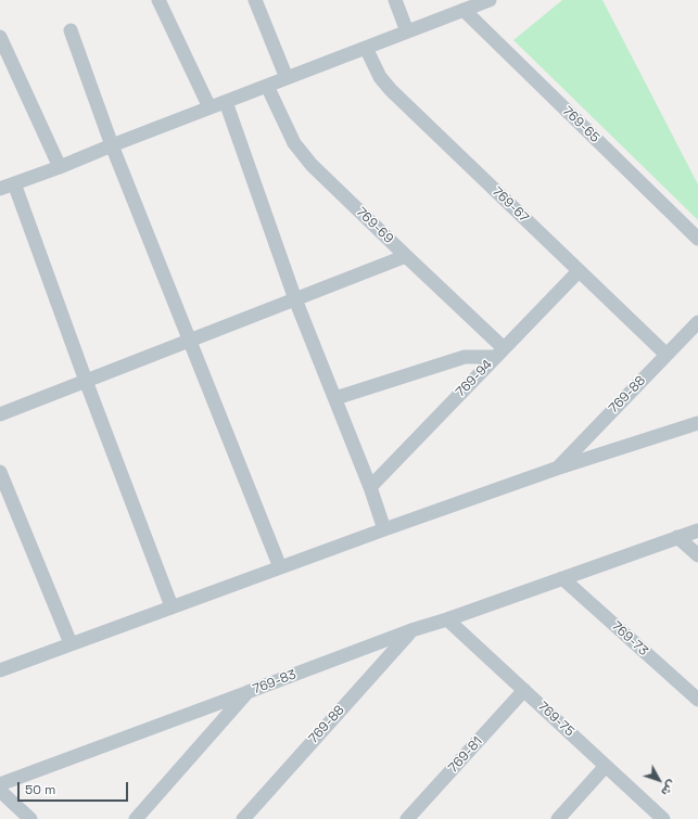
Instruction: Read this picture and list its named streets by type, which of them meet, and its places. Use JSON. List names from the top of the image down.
{
  "streets": {
    "street": [
      "769-65",
      "769-67",
      "769-69",
      "769-94",
      "769-88",
      "769-73",
      "769-83",
      "769-75",
      "769-81"
    ]
  },
  "crossings": [
    ["769-67", "769-94"],
    ["769-67", "769-88"],
    ["769-69", "769-94"],
    ["769-88", "769-83"],
    ["769-73", "769-83"],
    ["769-83", "769-75"],
    ["769-75", "769-81"]
  ],
  "scale_bar": "50 m",
  "north": "bottom right"
}
